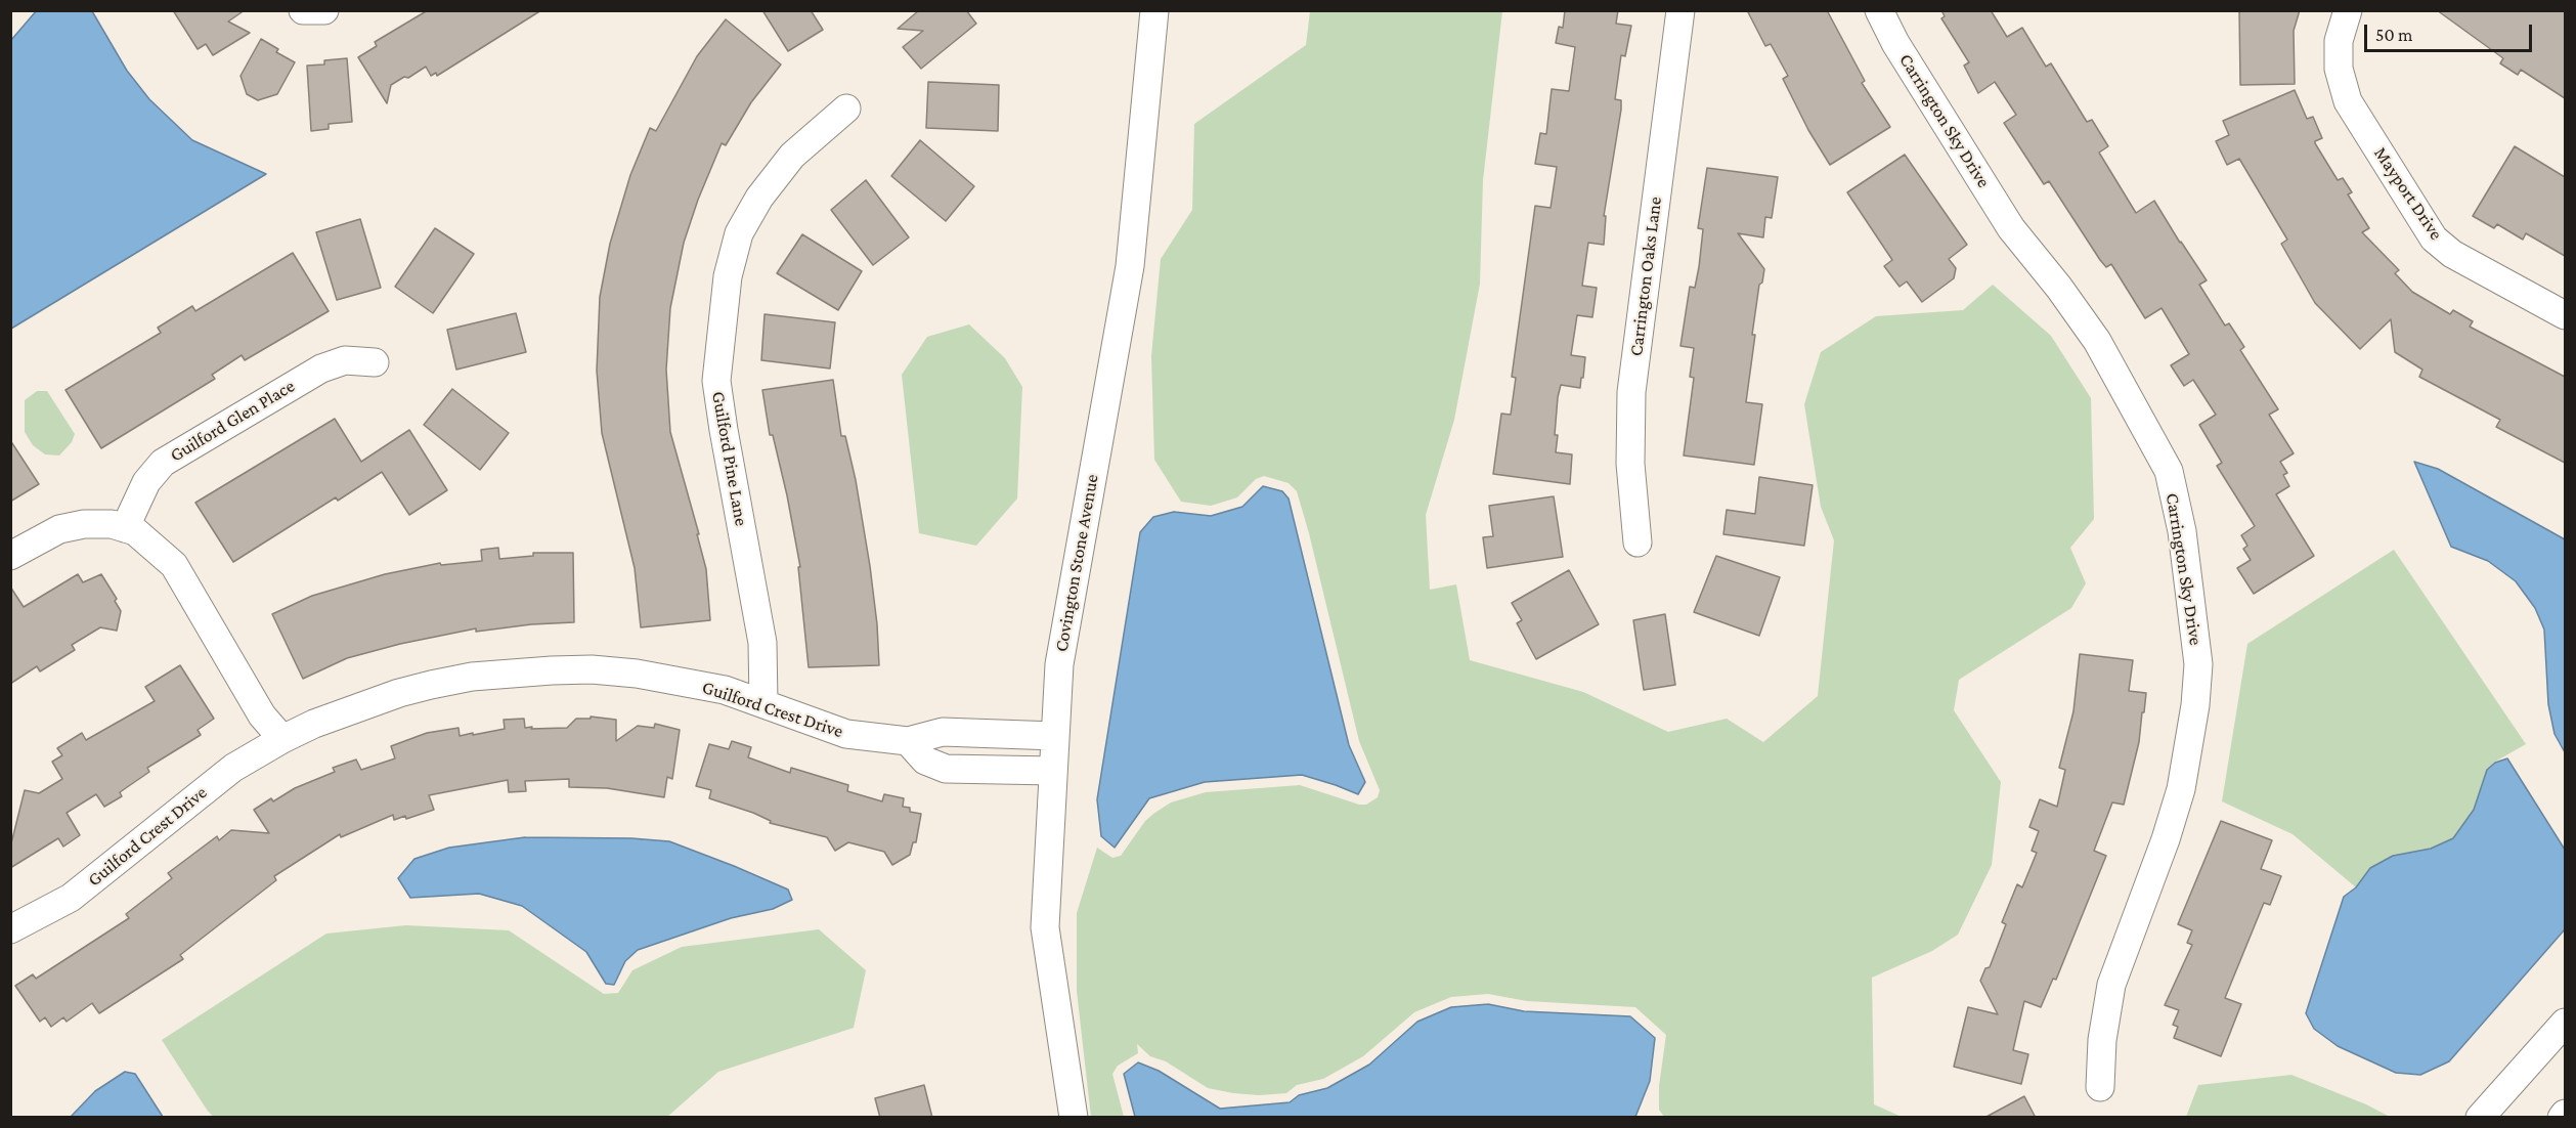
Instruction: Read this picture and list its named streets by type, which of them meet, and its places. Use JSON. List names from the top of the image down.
{
  "streets": {
    "street": [
      "Carrington Sky Drive",
      "Mayport Drive",
      "Carrington Oaks Lane",
      "Guilford Glen Place",
      "Guilford Pine Lane",
      "Covington Stone Avenue",
      "Guilford Crest Drive"
    ]
  },
  "crossings": [
    ["Guilford Pine Lane", "Guilford Crest Drive"],
    ["Covington Stone Avenue", "Guilford Crest Drive"]
  ],
  "scale_bar": "50 m"
}
